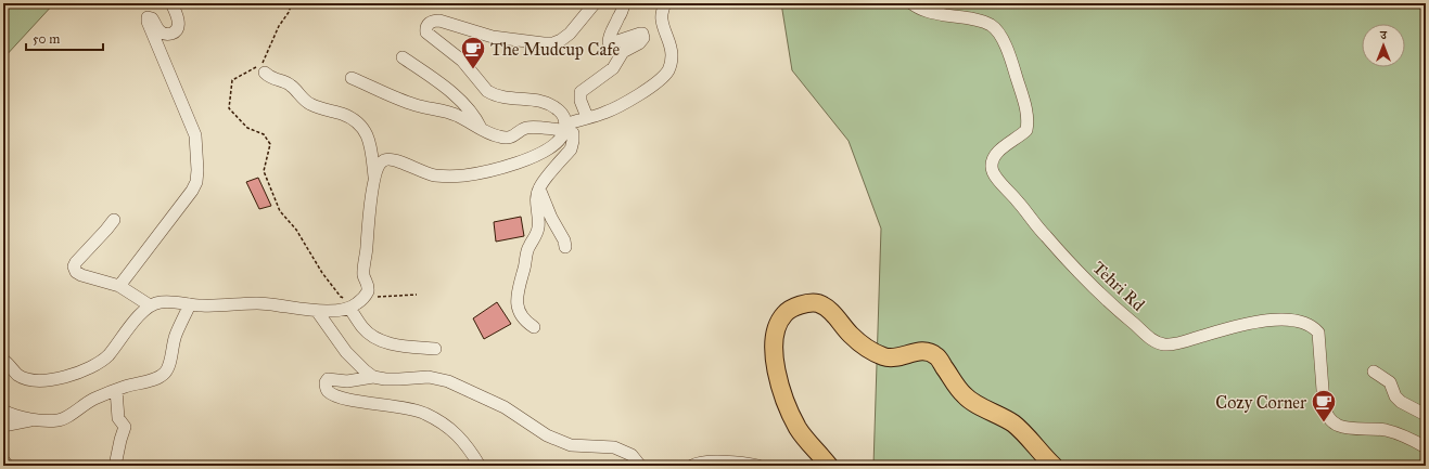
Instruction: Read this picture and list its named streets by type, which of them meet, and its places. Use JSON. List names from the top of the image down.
{
  "streets": {
    "street": ["Tehri Rd"]
  },
  "places": {
    "cafe": ["The Mudcup Cafe", "Cozy Corner"]
  },
  "scale_bar": "50 m",
  "north": "top"
}
